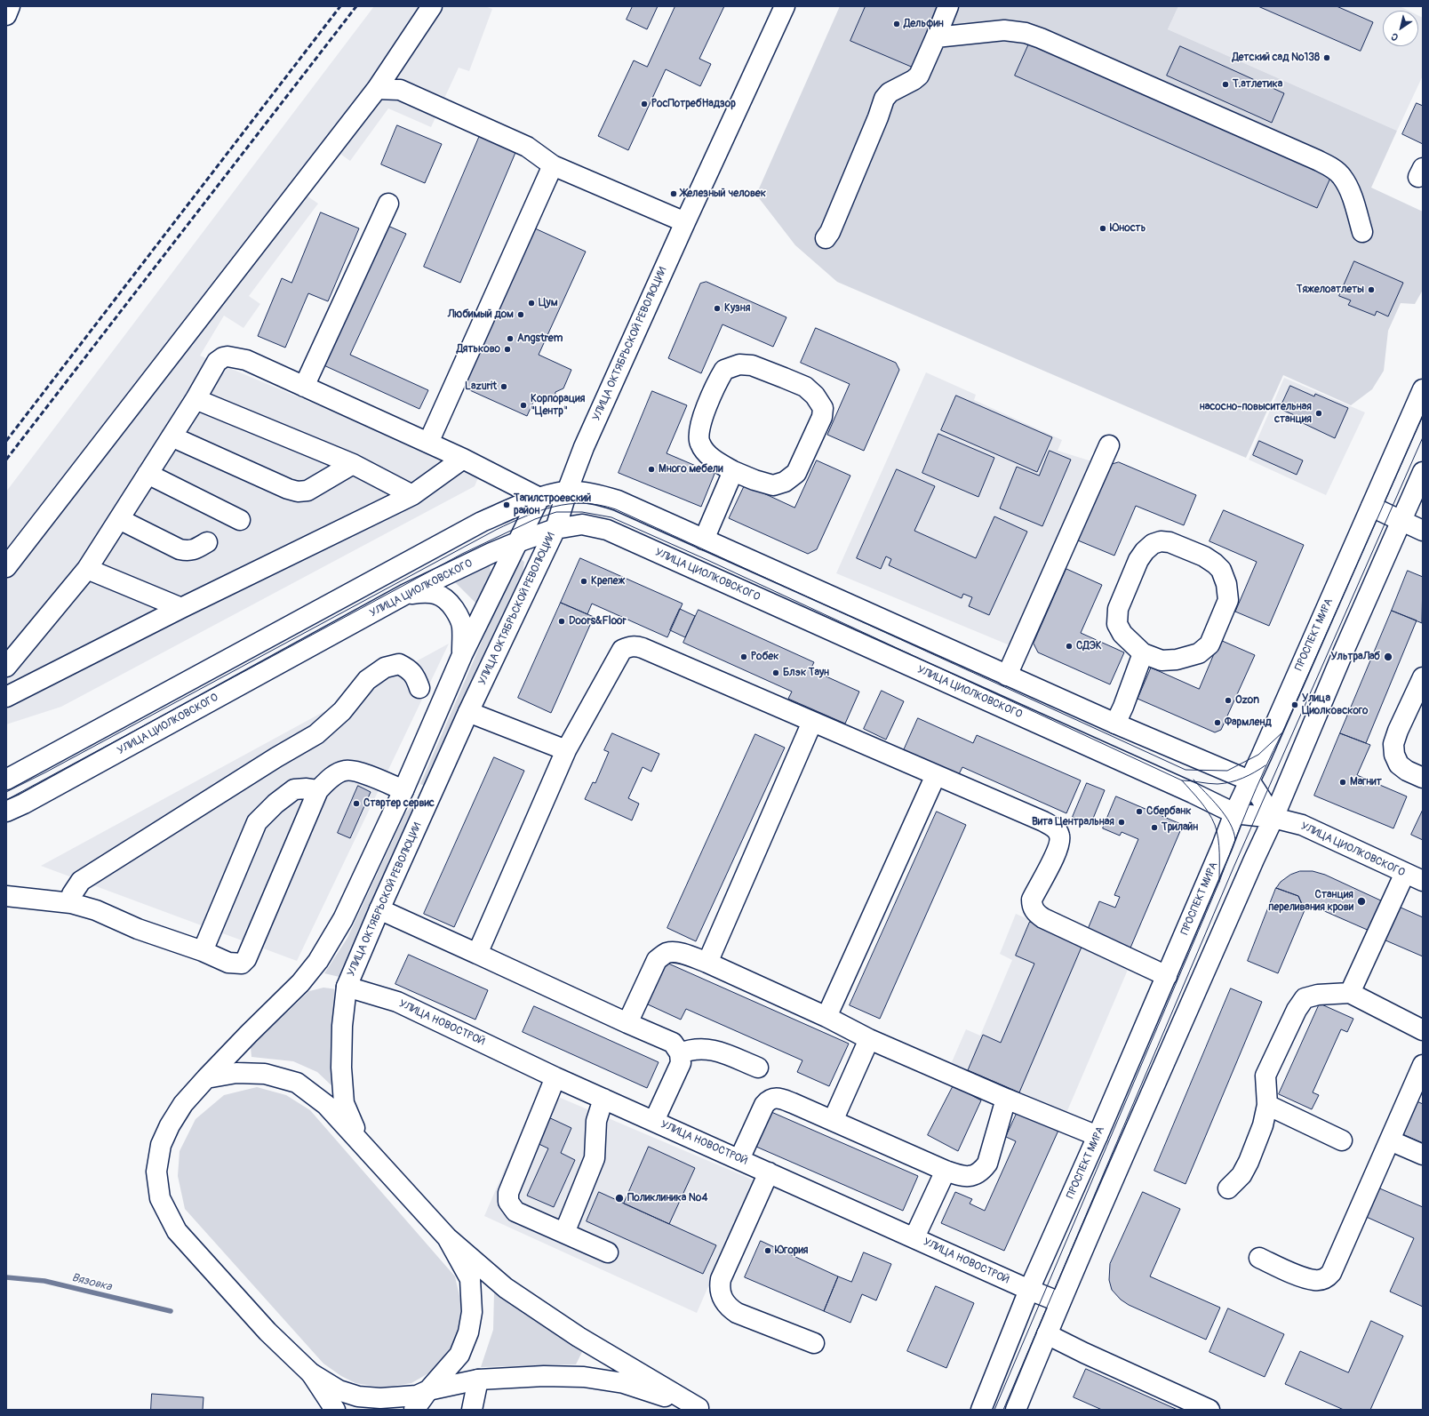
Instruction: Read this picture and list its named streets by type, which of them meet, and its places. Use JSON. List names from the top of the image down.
{
  "streets": {
    "main road": [
      "УЛИЦА ОКТЯБРЬСКОЙ РЕВОЛЮЦИИ",
      "УЛИЦА ЦИОЛКОВСКОГО",
      "ПРОСПЕКТ МИРА",
      "УЛИЦА НОВОСТРОЙ"
    ]
  },
  "crossings": [
    ["УЛИЦА ОКТЯБРЬСКОЙ РЕВОЛЮЦИИ", "УЛИЦА ЦИОЛКОВСКОГО"],
    ["УЛИЦА ОКТЯБРЬСКОЙ РЕВОЛЮЦИИ", "УЛИЦА НОВОСТРОЙ"],
    ["УЛИЦА ЦИОЛКОВСКОГО", "ПРОСПЕКТ МИРА"],
    ["ПРОСПЕКТ МИРА", "УЛИЦА НОВОСТРОЙ"]
  ],
  "water": ["Вязовка"],
  "places": [
    "Дельфин",
    "Детский сад №138",
    "Т.атлетика",
    "РосПотребНадзор",
    "Железный человек",
    "Юность",
    "Тяжелоатлеты",
    "Цум",
    "Кузня",
    "Любимый дом",
    "Angstrem",
    "Дятьково",
    "Lazurit",
    "Корпорация \"Центр\"",
    "насосно-повысительная станция",
    "Много мебели",
    "Тагилстроевский район",
    "Крепеж",
    "Doors&Floor",
    "СДЭК",
    "Робек",
    "УльтраЛаб",
    "Блэк Таун",
    "Ozon",
    "Улица Циолковского",
    "Фармленд",
    "Магнит",
    "Стартер сервис",
    "Сбербанк",
    "Вита Центральная",
    "Трилайн",
    "Станция переливания крови",
    "Поликлиника №4",
    "Югория"
  ],
  "north": "bottom left"
}
